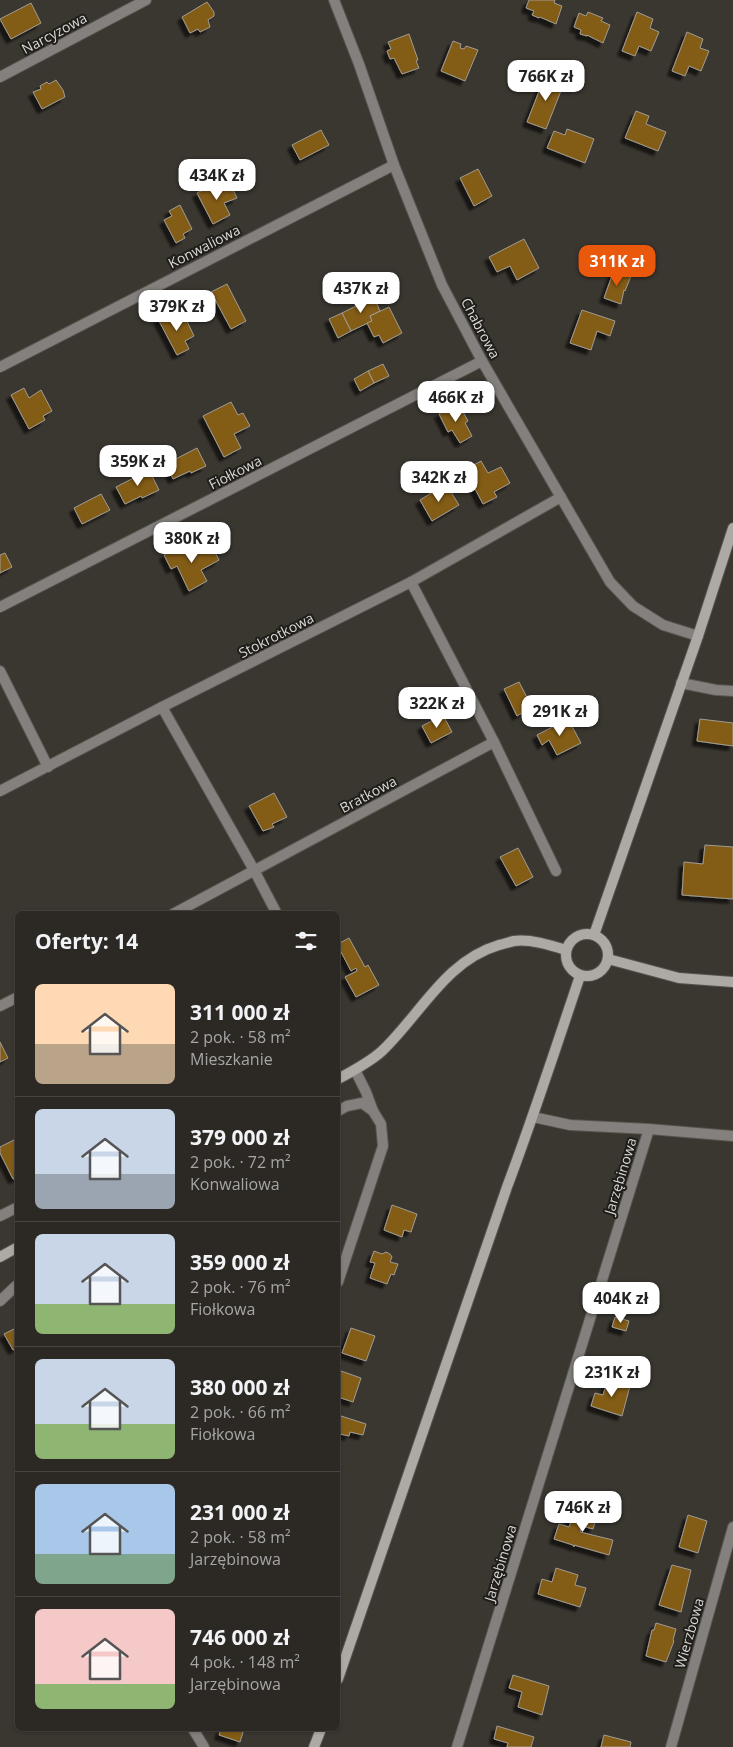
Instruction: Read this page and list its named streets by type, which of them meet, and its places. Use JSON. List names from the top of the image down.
{
  "streets": {
    "street": [
      "Narcyzowa",
      "Konwaliowa",
      "Chabrowa",
      "Fiołkowa",
      "Stokrotkowa",
      "Bratkowa",
      "Jarzębinowa",
      "Wierzbowa"
    ]
  },
  "crossings": [
    ["Konwaliowa", "Chabrowa"],
    ["Chabrowa", "Fiołkowa"],
    ["Chabrowa", "Stokrotkowa"]
  ],
  "page": {
    "price": [
      "766K zł",
      "434K zł",
      "311K zł",
      "437K zł",
      "379K zł",
      "466K zł",
      "359K zł",
      "342K zł",
      "380K zł",
      "322K zł",
      "291K zł",
      "404K zł",
      "231K zł",
      "746K zł"
    ],
    "heading": "Oferty: 14",
    "list": [
      {
        "name": "311 000 zł",
        "note": "2 pok. · 58 m² · Mieszkanie"
      },
      {
        "name": "379 000 zł",
        "note": "2 pok. · 72 m² · Konwaliowa"
      },
      {
        "name": "359 000 zł",
        "note": "2 pok. · 76 m² · Fiołkowa"
      },
      {
        "name": "380 000 zł",
        "note": "2 pok. · 66 m² · Fiołkowa"
      },
      {
        "name": "231 000 zł",
        "note": "2 pok. · 58 m² · Jarzębinowa"
      },
      {
        "name": "746 000 zł",
        "note": "4 pok. · 148 m² · Jarzębinowa"
      }
    ]
  }
}
